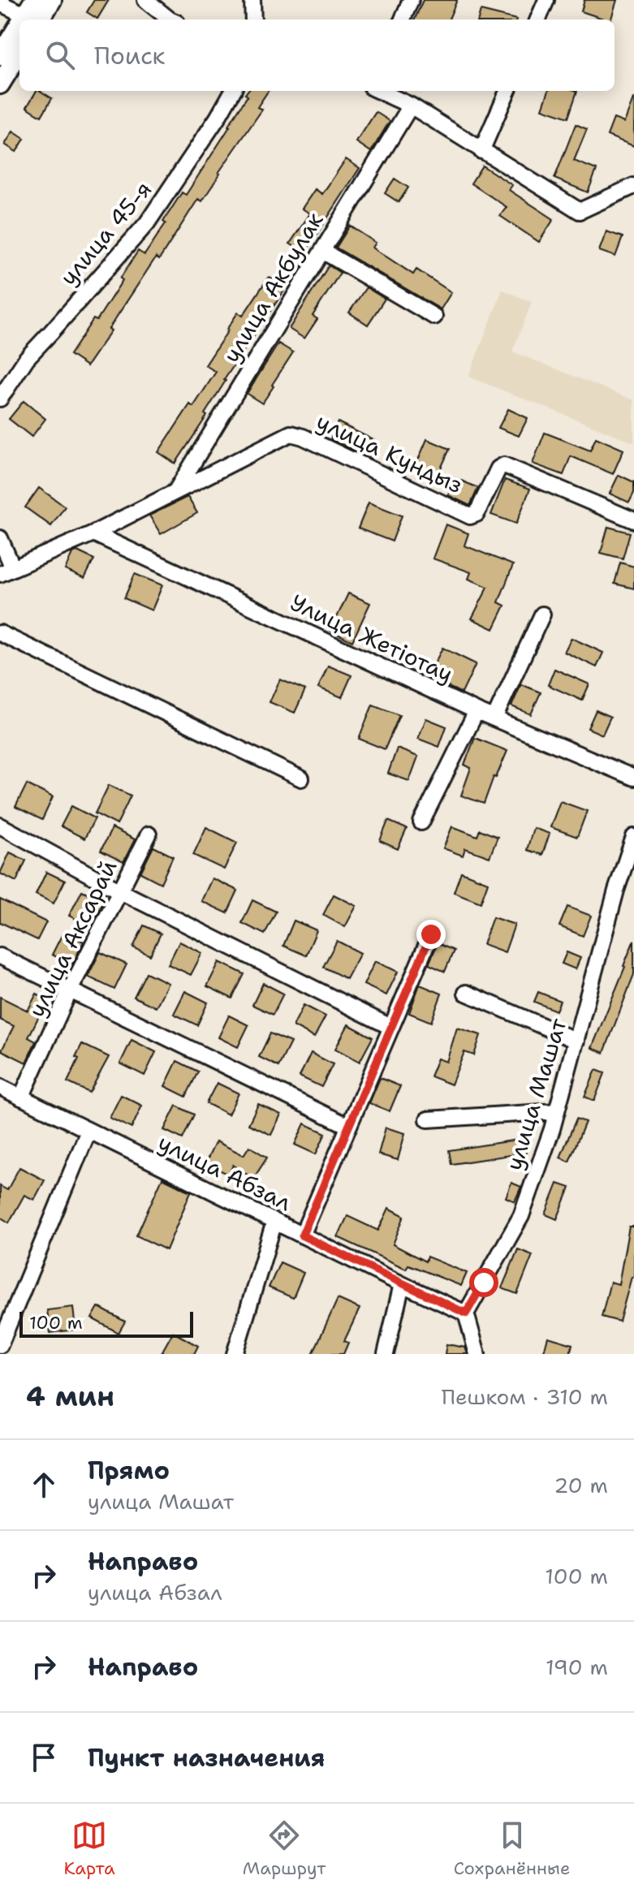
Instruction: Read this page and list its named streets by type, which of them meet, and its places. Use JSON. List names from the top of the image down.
{
  "streets": {
    "street": [
      "улица 45-я",
      "улица Акбулак",
      "улица Кундыз",
      "Улица Жетіотау",
      "улица Аксарай",
      "улица Машат",
      "улица Абзал"
    ]
  },
  "crossings": [
    ["улица Акбулак", "улица Кундыз"],
    ["улица Кундыз", "Улица Жетіотау"],
    ["улица Аксарай", "улица Абзал"],
    ["улица Машат", "улица Абзал"]
  ],
  "scale_bar": "100 m",
  "page": {
    "search": "Поиск",
    "scale": "100 m",
    "heading": ["4 мин", "Пешком · 310 m"],
    "list": [
      ["Прямо", "улица Машат", "20 m"],
      ["Направо", "улица Абзал", "100 m"],
      ["Направо", "190 m"],
      "Пункт назначения"
    ],
    "nav": ["Карта", "Маршрут", "Сохранённые"]
  }
}
